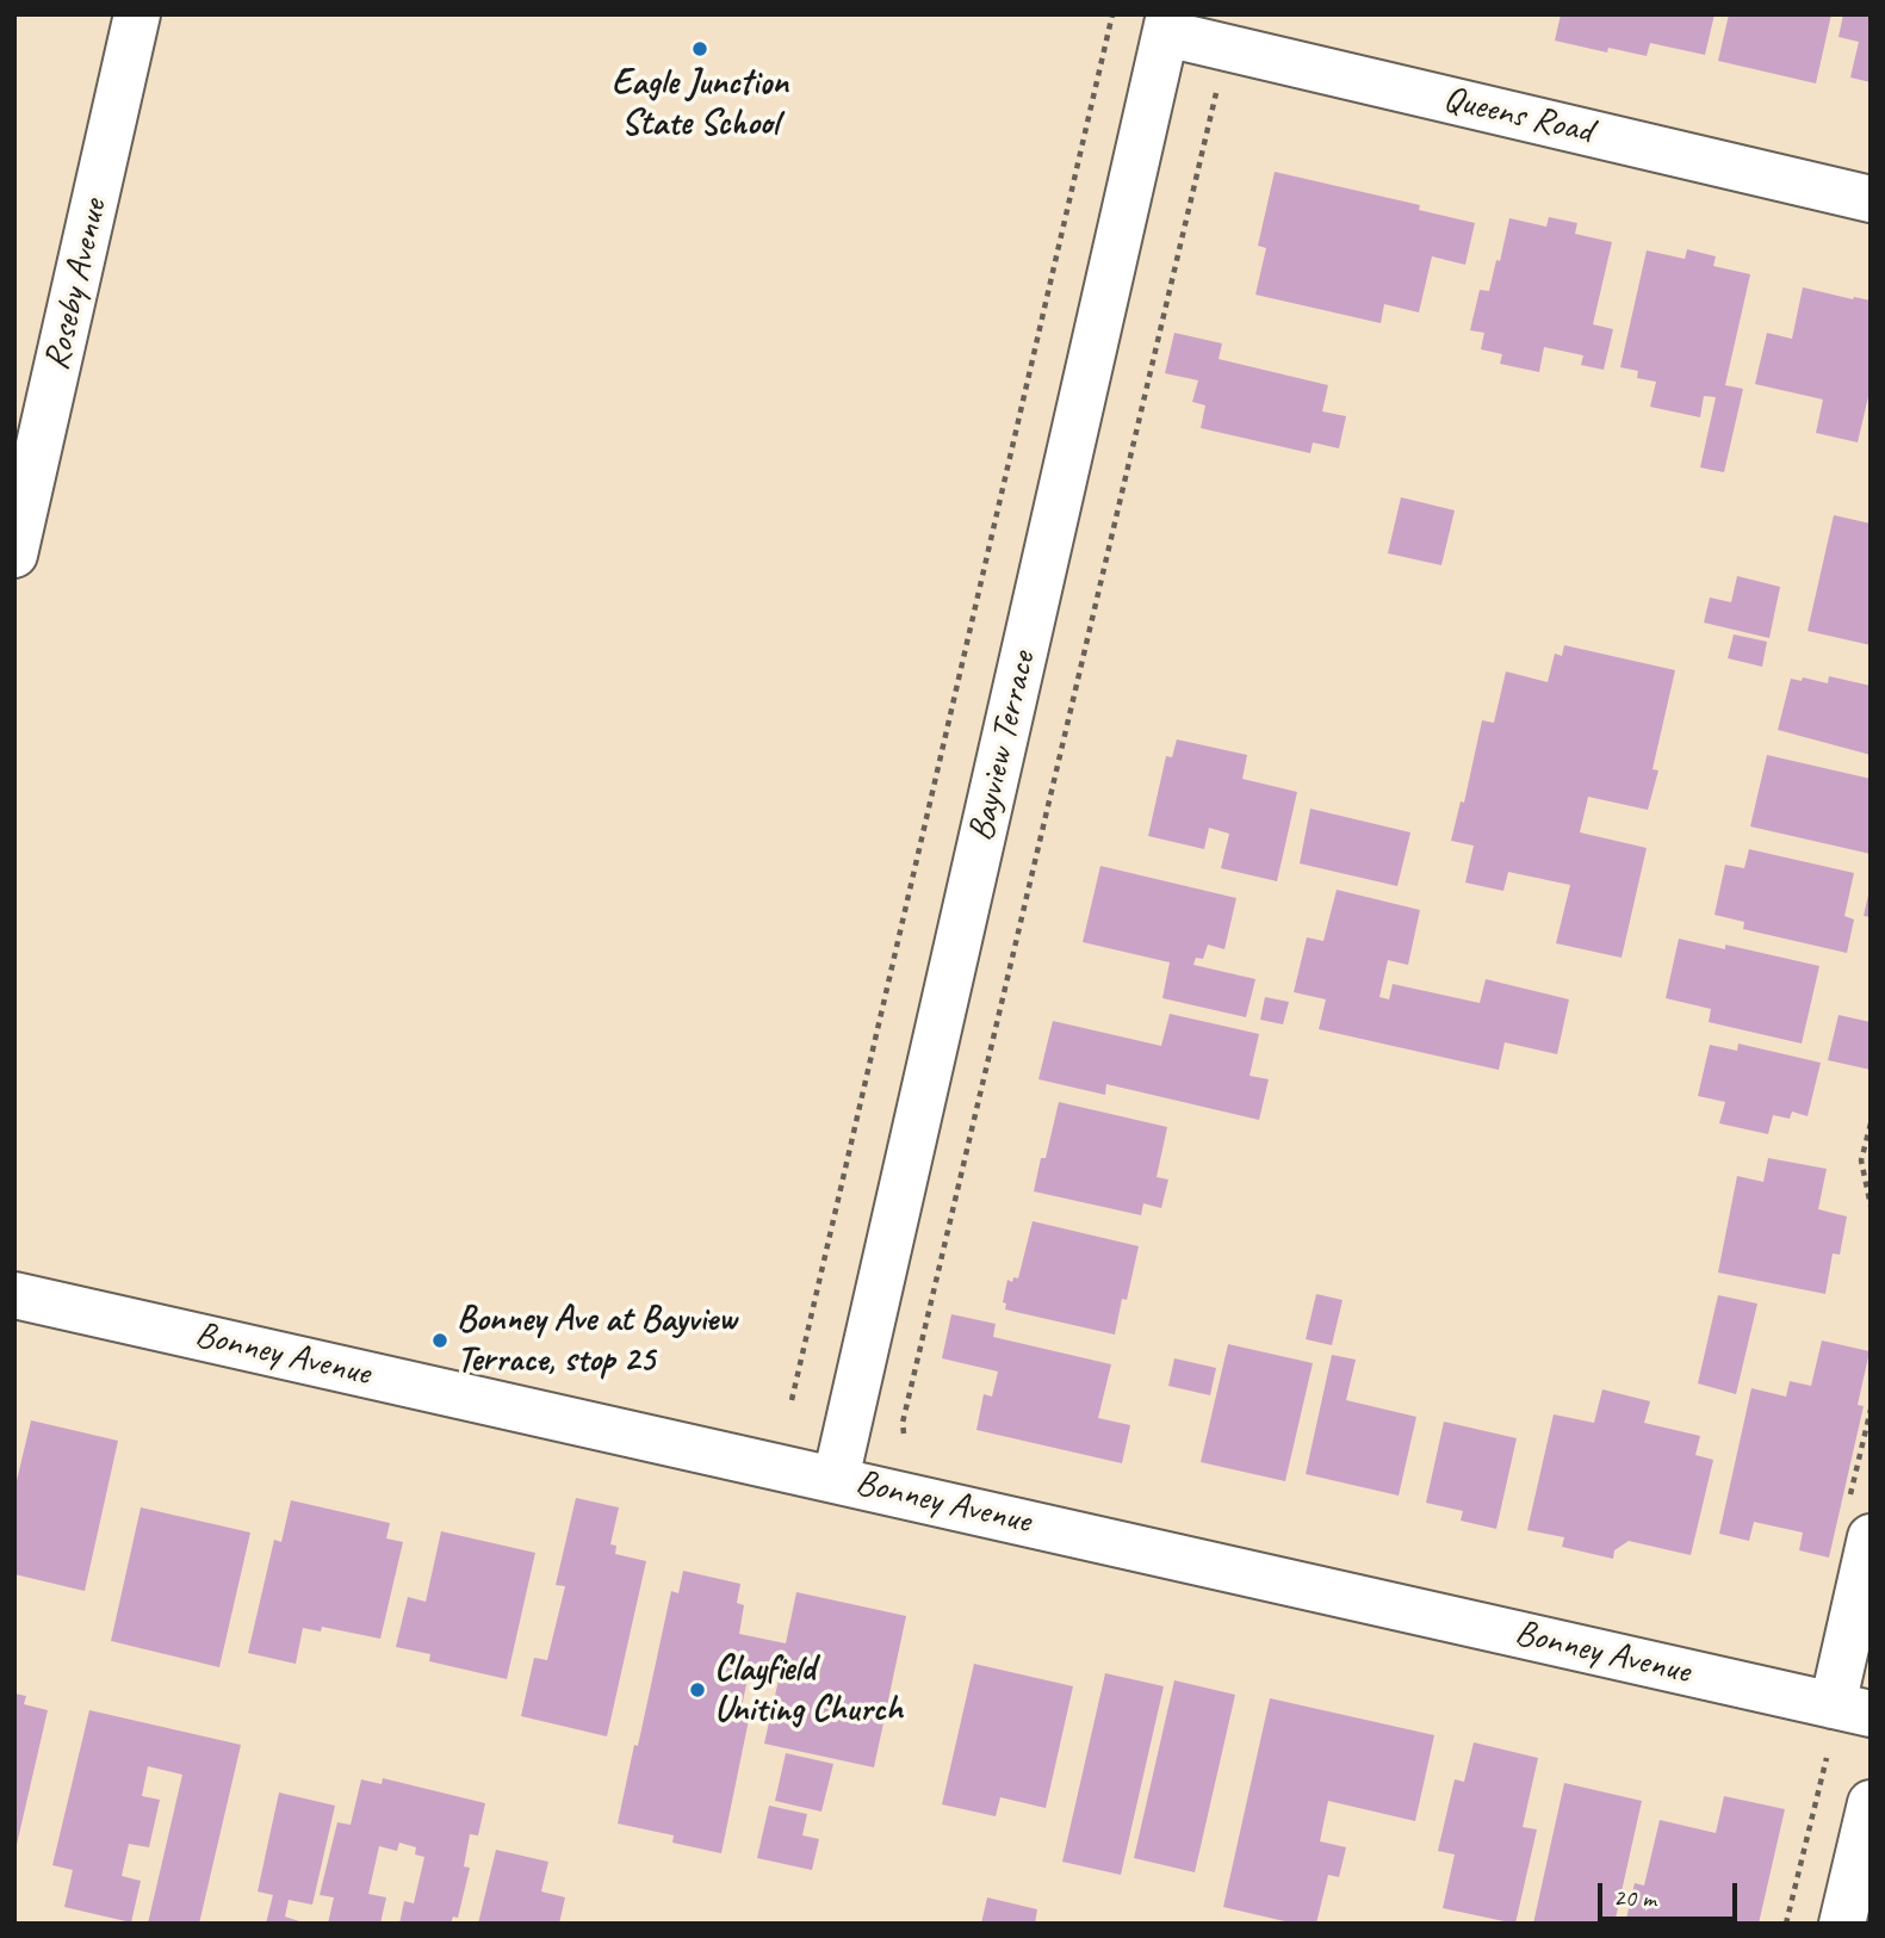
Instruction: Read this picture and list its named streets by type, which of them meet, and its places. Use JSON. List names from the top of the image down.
{
  "streets": {
    "street": [
      "Queens Road",
      "Roseby Avenue",
      "Bayview Terrace",
      "Bonney Avenue"
    ]
  },
  "crossings": [
    ["Queens Road", "Bayview Terrace"],
    ["Bayview Terrace", "Bonney Avenue"]
  ],
  "places": ["Eagle Junction State School", "Bonney Ave at Bayview Terrace, stop 25", "Clayfield Uniting Church"],
  "scale_bar": "20 m"
}
